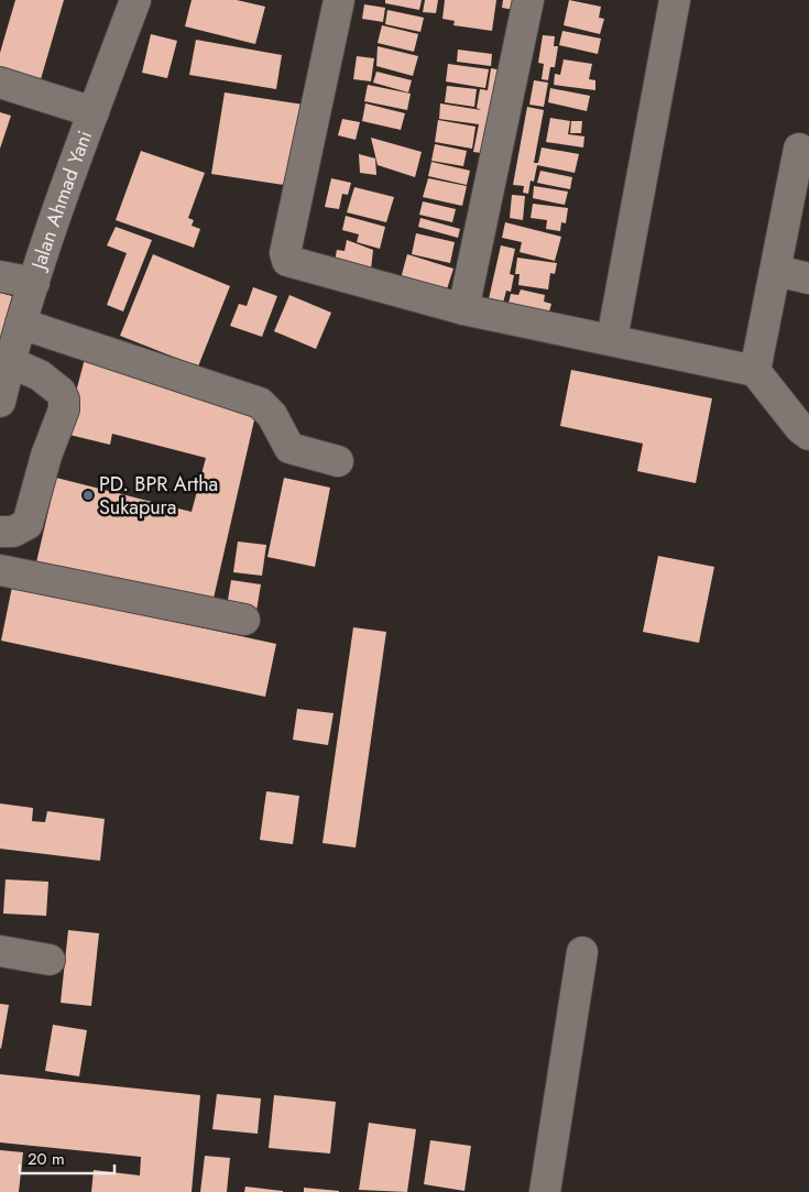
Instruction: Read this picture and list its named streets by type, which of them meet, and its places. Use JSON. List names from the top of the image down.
{
  "streets": {
    "street": ["Jalan Ahmad Yani"]
  },
  "places": ["PD. BPR Artha Sukapura"],
  "scale_bar": "20 m"
}
